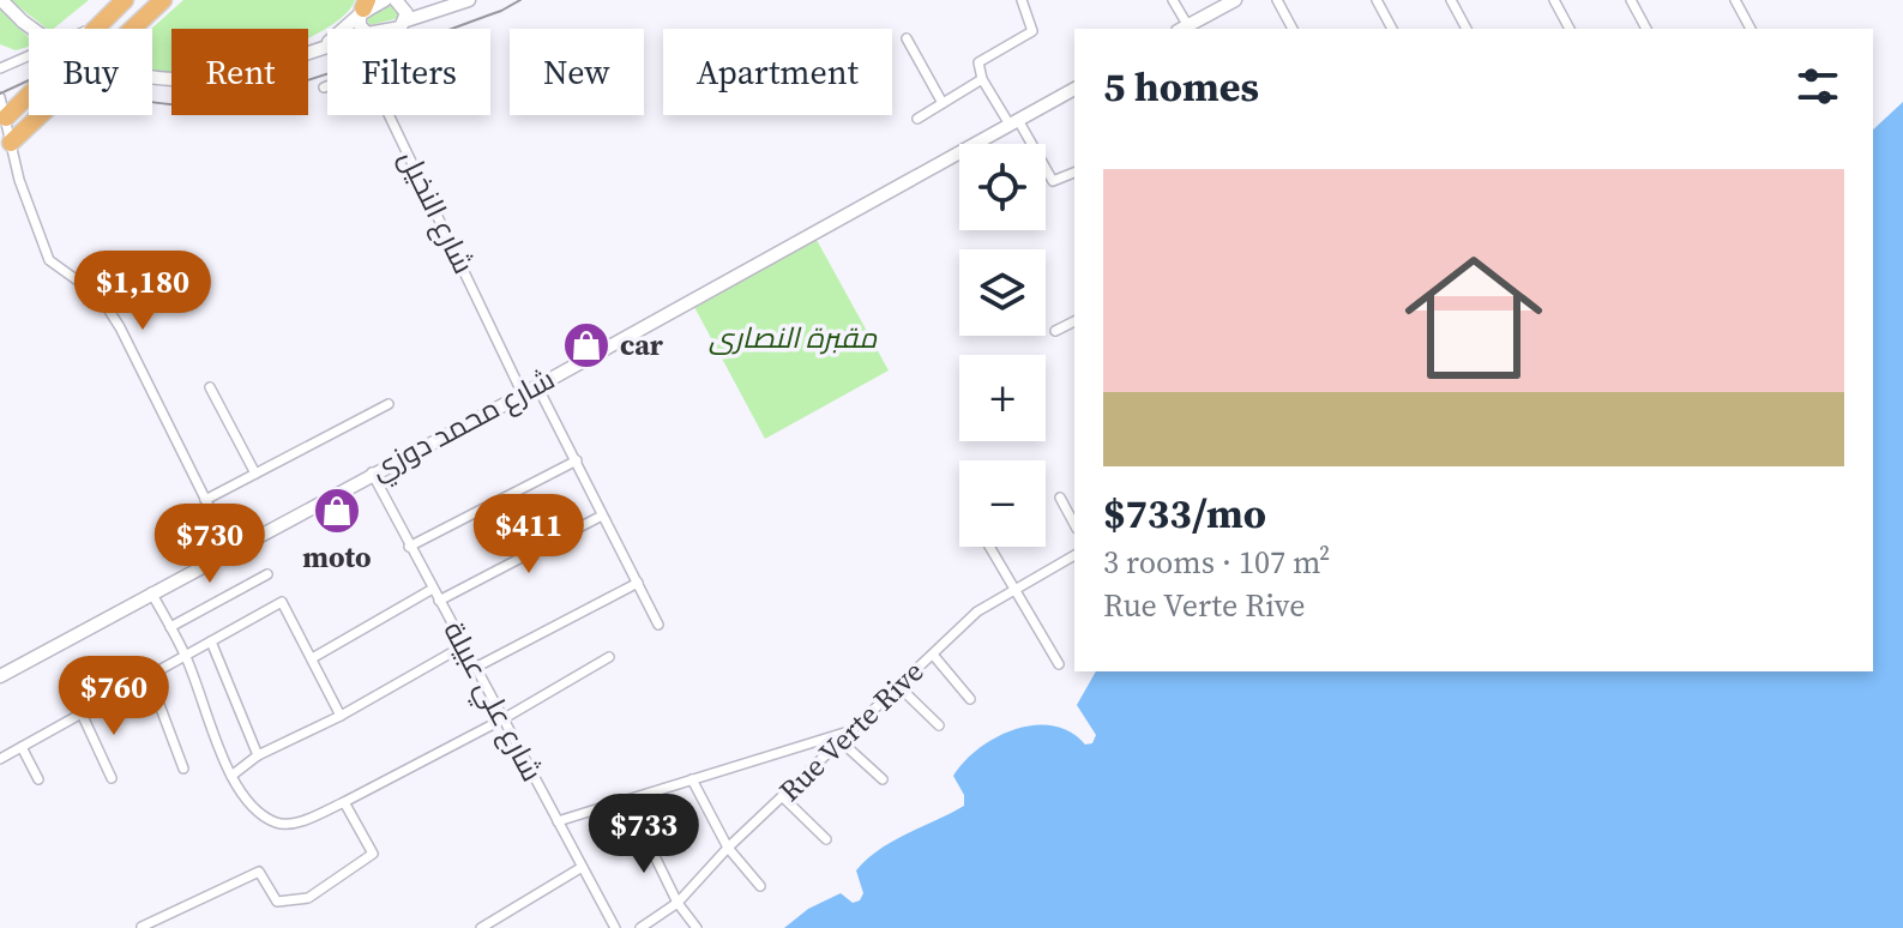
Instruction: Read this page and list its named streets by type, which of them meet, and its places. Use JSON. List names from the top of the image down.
{
  "streets": {
    "street": [
      "شارع النخيل",
      "شارع محمد دوزي",
      "شارع علي عبيلة",
      "Rue Verte Rive"
    ]
  },
  "crossings": [
    ["شارع النخيل", "شارع محمد دوزي"],
    ["شارع محمد دوزي", "شارع علي عبيلة"]
  ],
  "parks": ["مقبرة النصارى"],
  "places": {
    "shop": ["car", "moto"]
  },
  "page": {
    "chip": [
      "Buy",
      "Rent",
      "Filters",
      "New",
      "Apartment"
    ],
    "heading": "5 homes",
    "map_buttons": ["+", "−"],
    "list": [
      {
        "name": "$733/mo",
        "note": "3 rooms · 107 m² · Rue Verte Rive"
      }
    ],
    "price": [
      "$1,180",
      "$411",
      "$730",
      "$760",
      "$733"
    ]
  }
}
